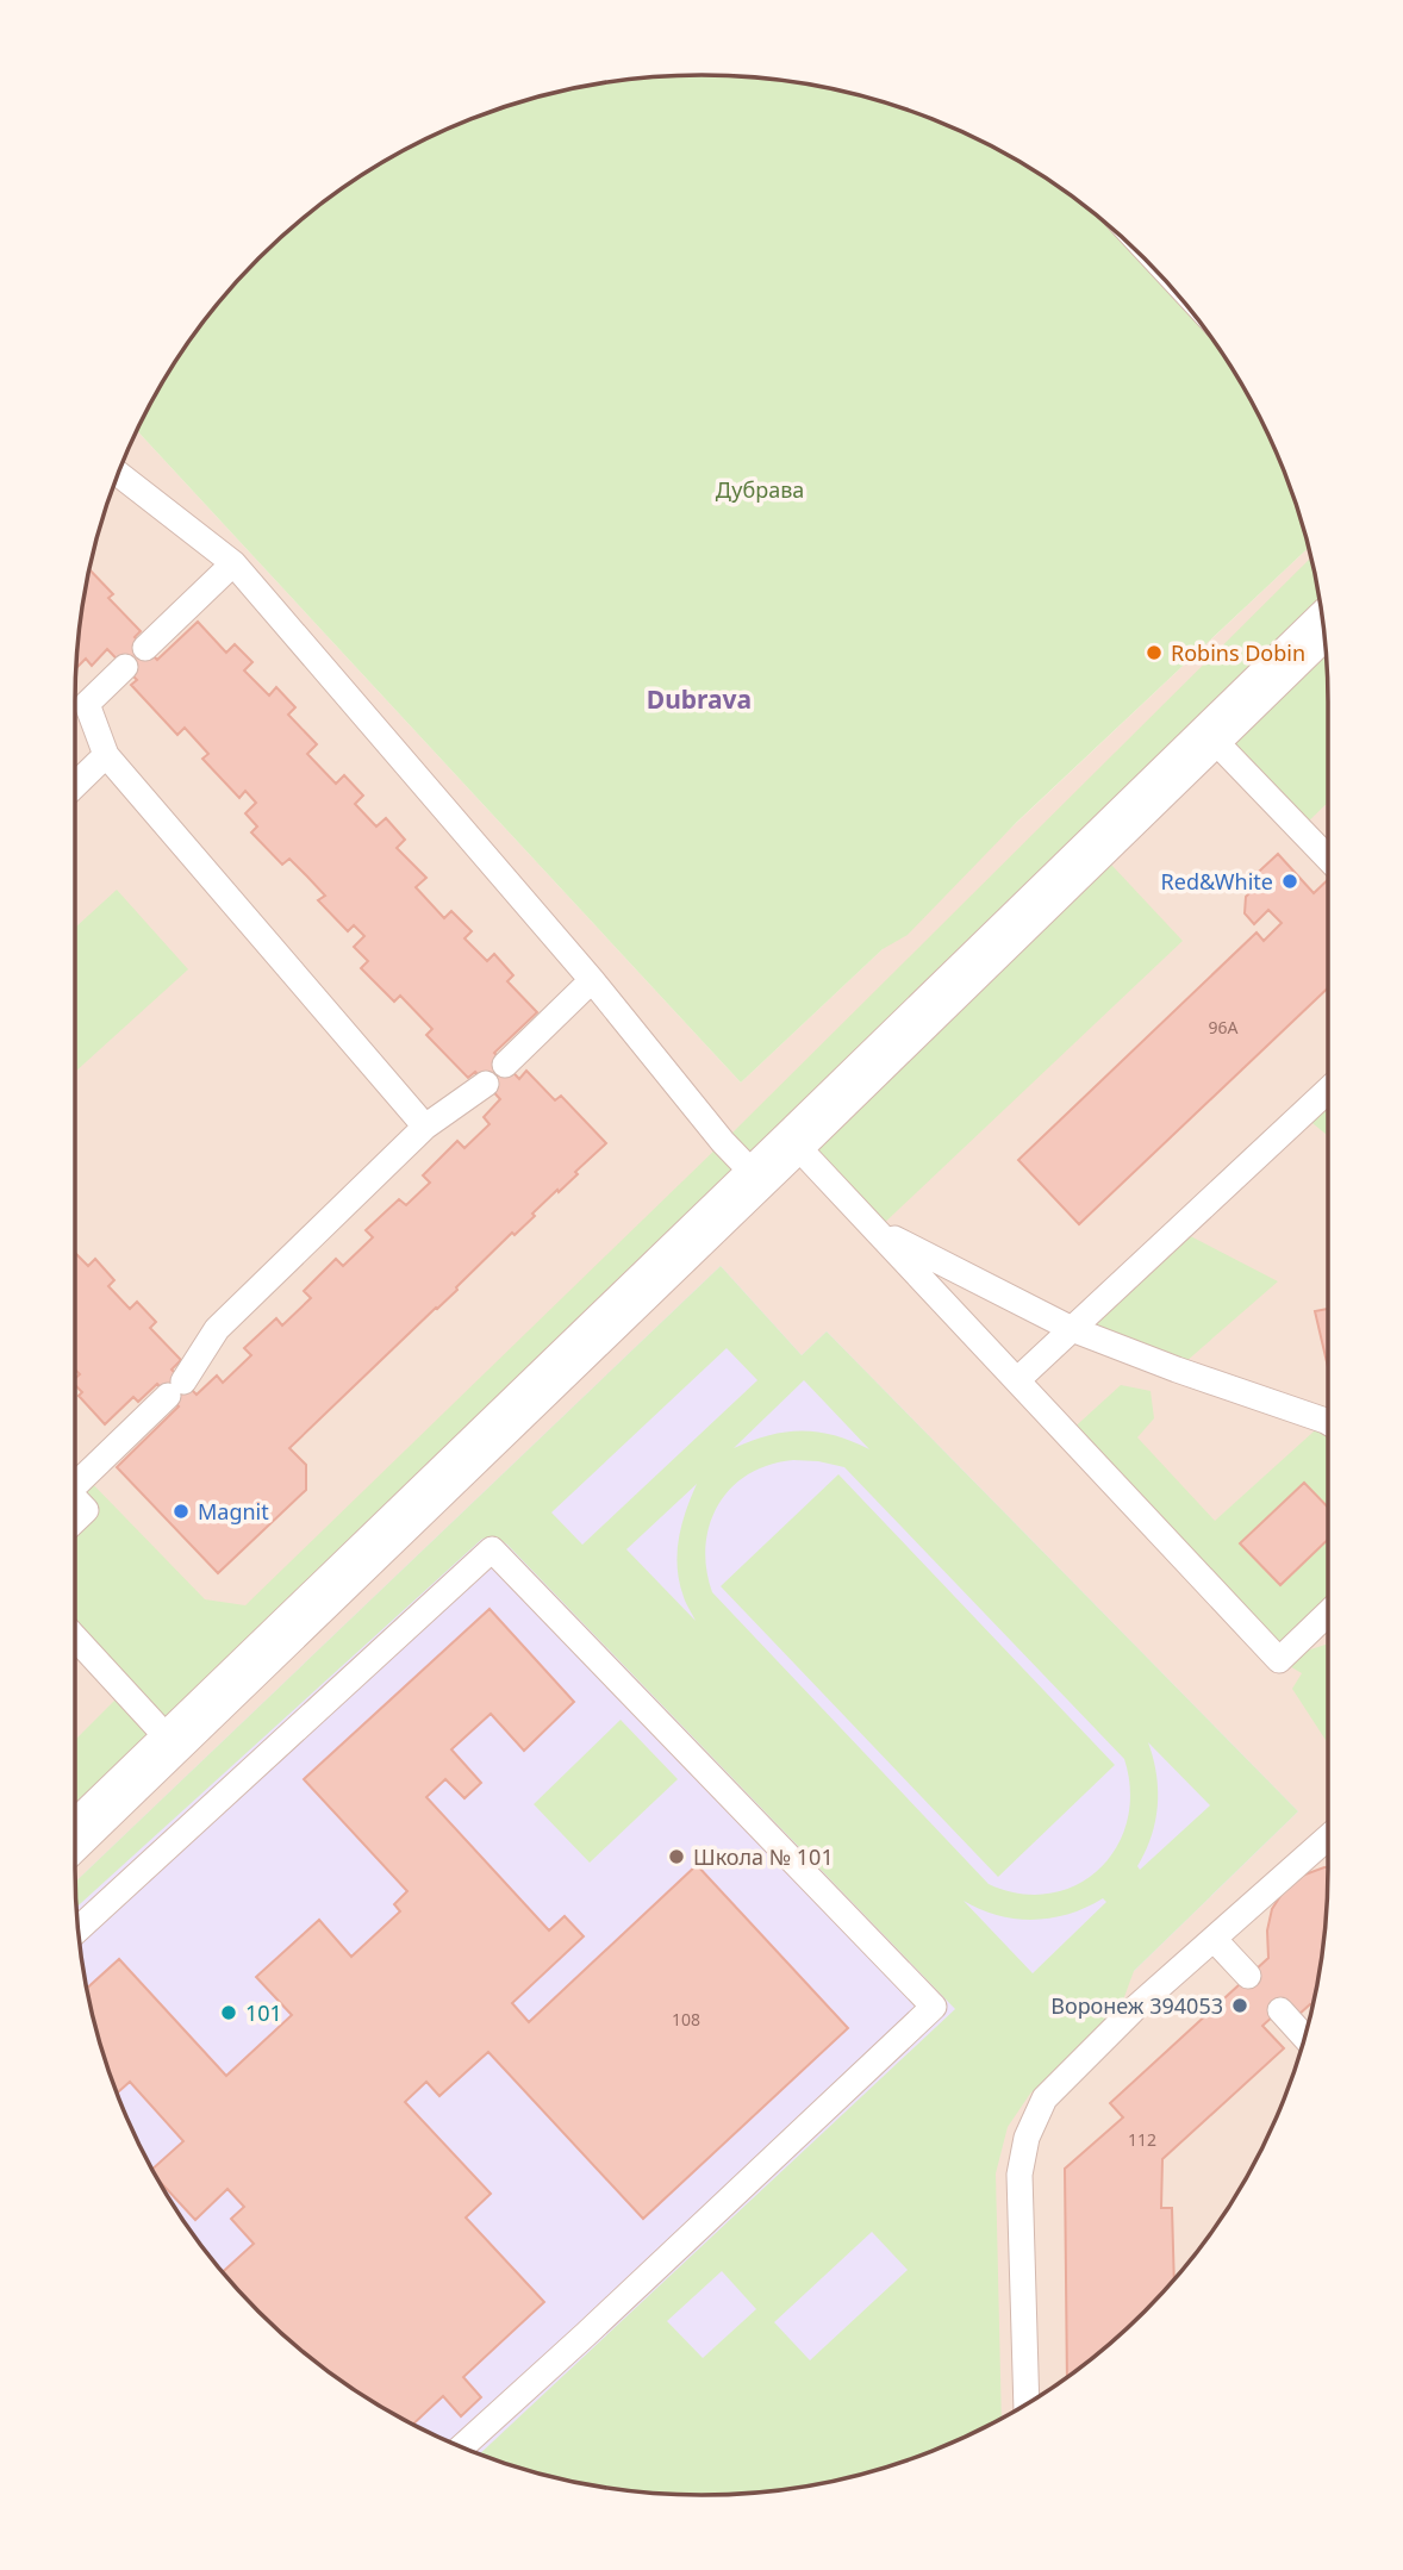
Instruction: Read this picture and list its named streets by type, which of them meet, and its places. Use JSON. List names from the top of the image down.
{
  "districts": ["Dubrava"],
  "parks": ["Дубрава"],
  "places": [
    "Robins Dobin",
    "Red&White",
    "Magnit",
    "Школа № 101",
    "Воронеж 394053",
    "101"
  ],
  "house_numbers": ["96А", "108", "112"]
}
